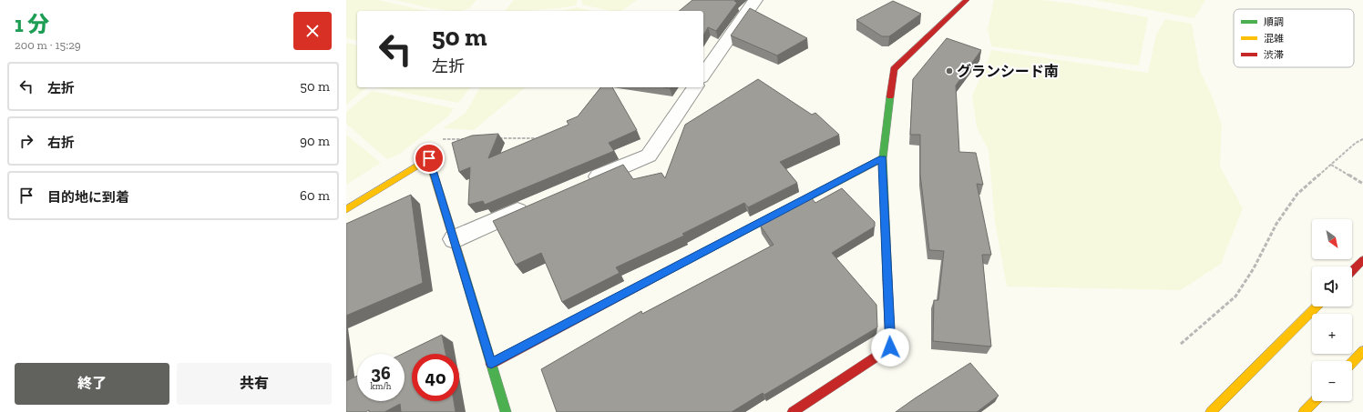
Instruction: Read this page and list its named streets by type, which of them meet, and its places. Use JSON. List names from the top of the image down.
{
  "places": ["グランシード南"],
  "legend": ["順調", "混雑", "渋滞"],
  "north": "bottom right",
  "page": {
    "heading": ["1 分", "200 m · 15:29"],
    "turn": ["50 m", "左折"],
    "list": [
      {
        "name": "左折",
        "value": "50 m"
      },
      {
        "name": "右折",
        "value": "90 m"
      },
      {
        "name": "目的地に到着",
        "value": "60 m"
      }
    ],
    "map_buttons": ["+", "−"],
    "speed": "36 km/h",
    "limit": "40",
    "buttons": ["終了", "共有"]
  }
}
